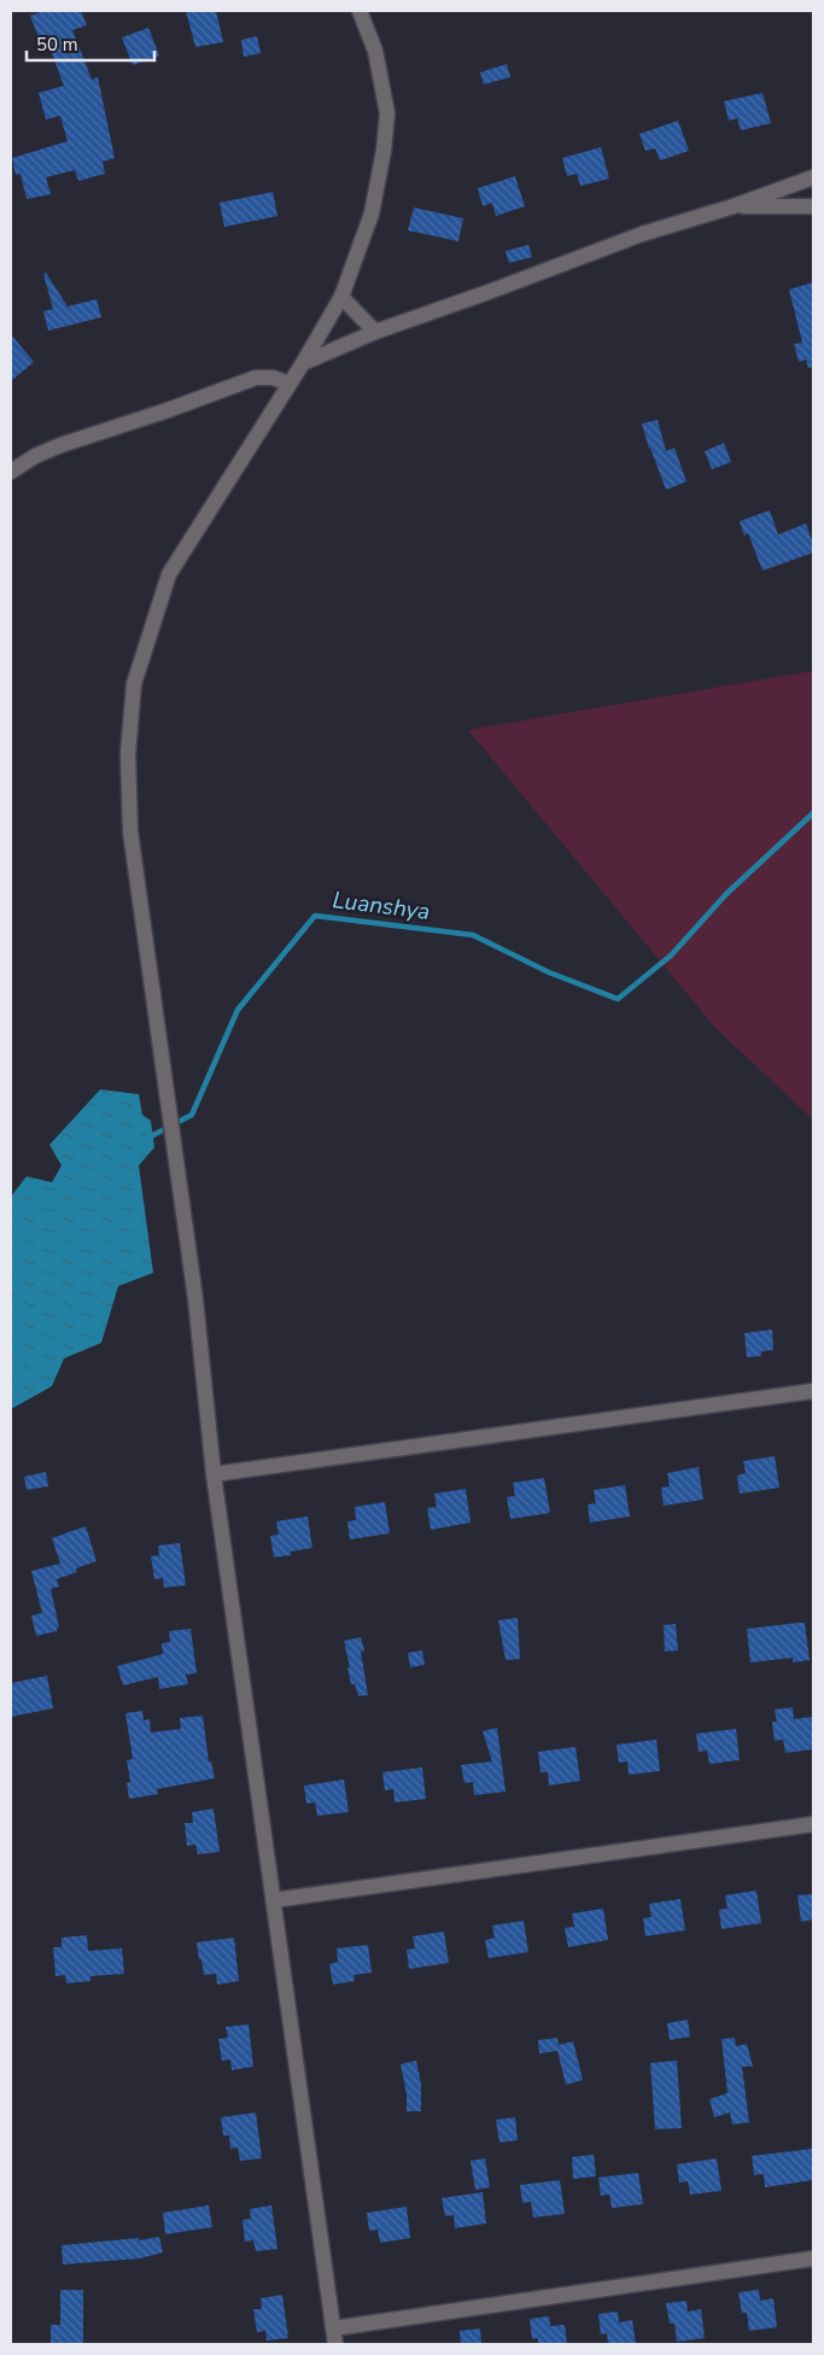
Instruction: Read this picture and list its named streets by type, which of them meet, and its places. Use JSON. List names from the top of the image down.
{
  "water": ["Luanshya"],
  "scale_bar": "50 m"
}
